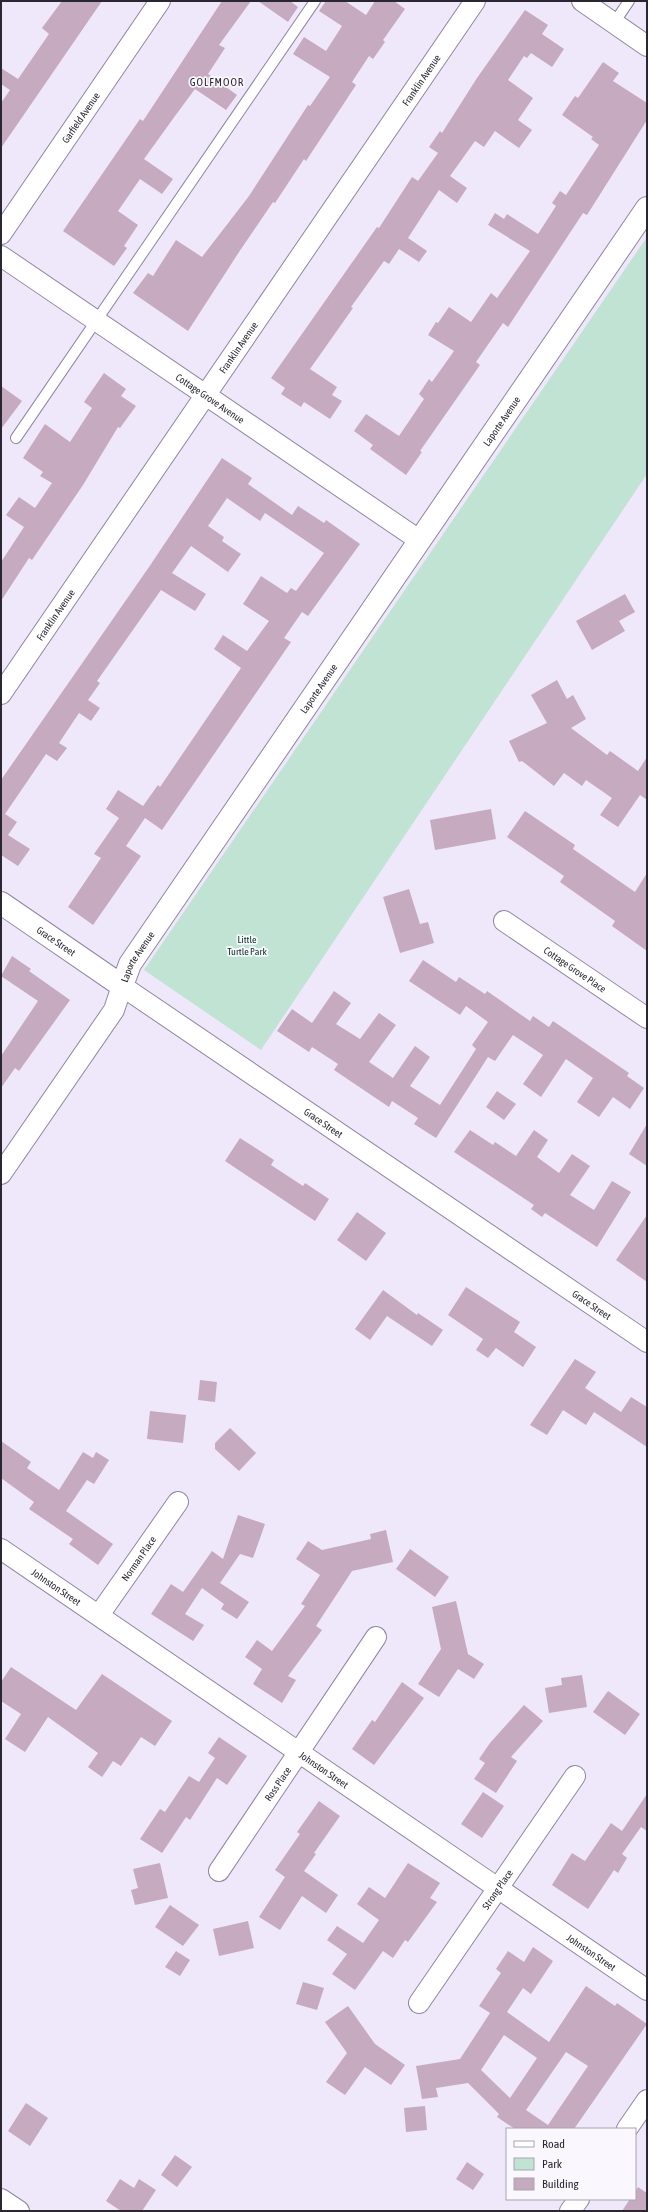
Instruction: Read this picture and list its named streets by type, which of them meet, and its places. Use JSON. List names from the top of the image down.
{
  "streets": {
    "street": [
      "Franklin Avenue",
      "Garfield Avenue",
      "Cottage Grove Avenue",
      "Laporte Avenue",
      "Grace Street",
      "Cottage Grove Place",
      "Norman Place",
      "Johnston Street",
      "Ross Place",
      "Strong Place"
    ]
  },
  "crossings": [
    ["Franklin Avenue", "Cottage Grove Avenue"],
    ["Cottage Grove Avenue", "Laporte Avenue"],
    ["Laporte Avenue", "Grace Street"],
    ["Norman Place", "Johnston Street"],
    ["Johnston Street", "Ross Place"],
    ["Johnston Street", "Strong Place"]
  ],
  "districts": ["GOLFMOOR"],
  "parks": ["Little Turtle Park"],
  "legend": ["Road", "Park", "Building"]
}
